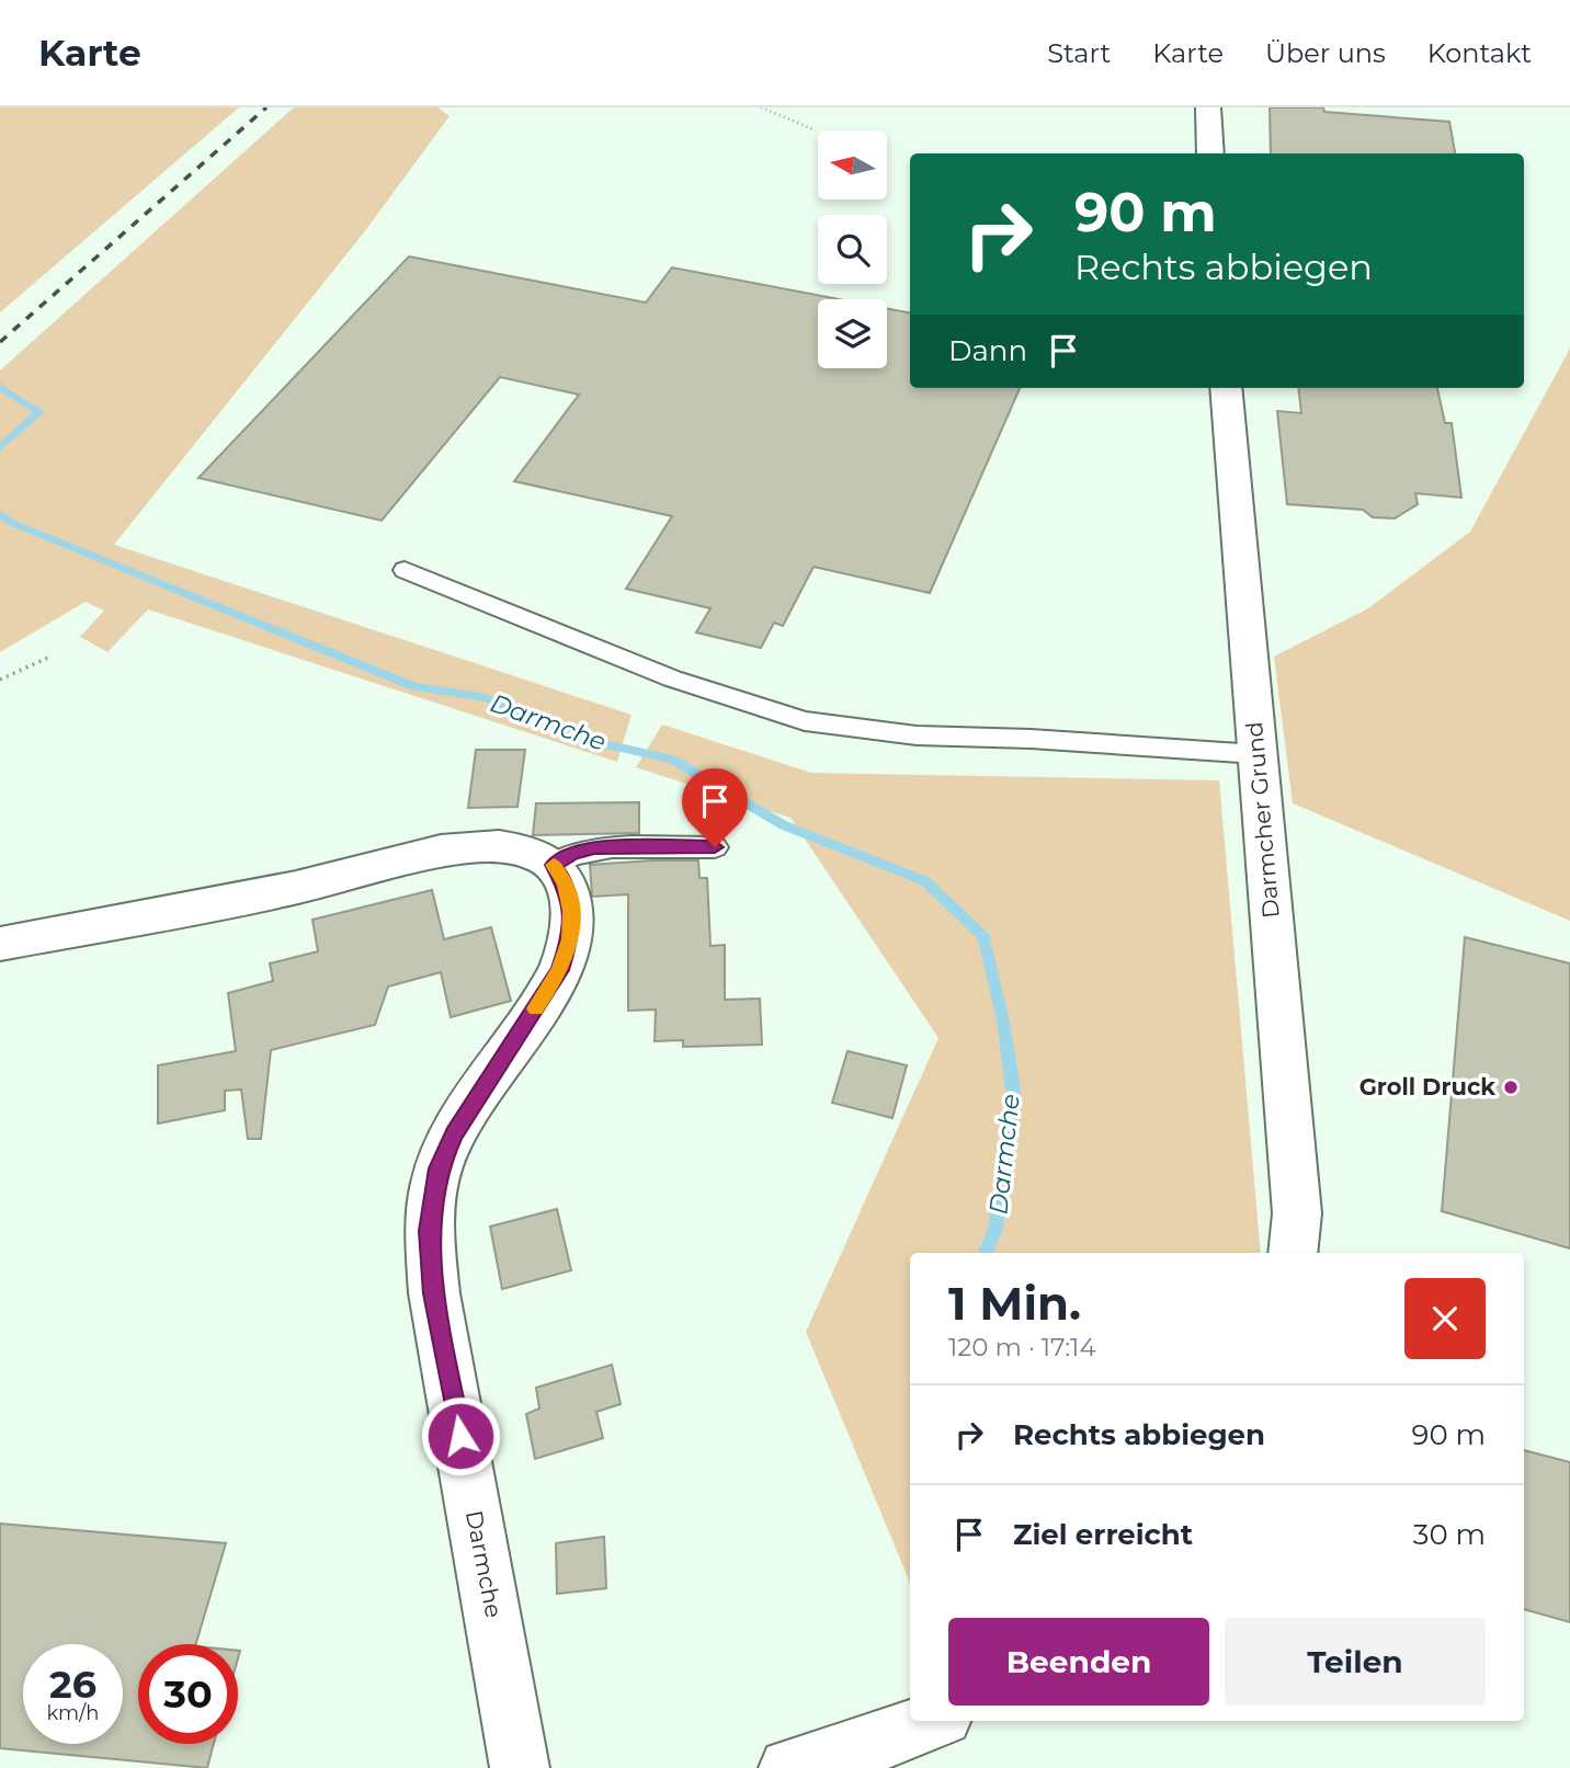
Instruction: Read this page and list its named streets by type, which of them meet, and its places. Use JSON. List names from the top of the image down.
{
  "streets": {
    "street": ["Darmcher Grund", "Darmche"]
  },
  "water": ["Darmche"],
  "places": ["Groll Druck"],
  "north": "left",
  "page": {
    "header": "Karte",
    "nav": [
      "Start",
      "Karte",
      "Über uns",
      "Kontakt"
    ],
    "turn": ["90 m", "Rechts abbiegen"],
    "then": "Dann",
    "heading": ["1 Min.", "120 m · 17:14"],
    "list": [
      {
        "name": "Rechts abbiegen",
        "value": "90 m"
      },
      {
        "name": "Ziel erreicht",
        "value": "30 m"
      }
    ],
    "buttons": ["Beenden", "Teilen"],
    "speed": "26 km/h",
    "limit": "30"
  }
}
